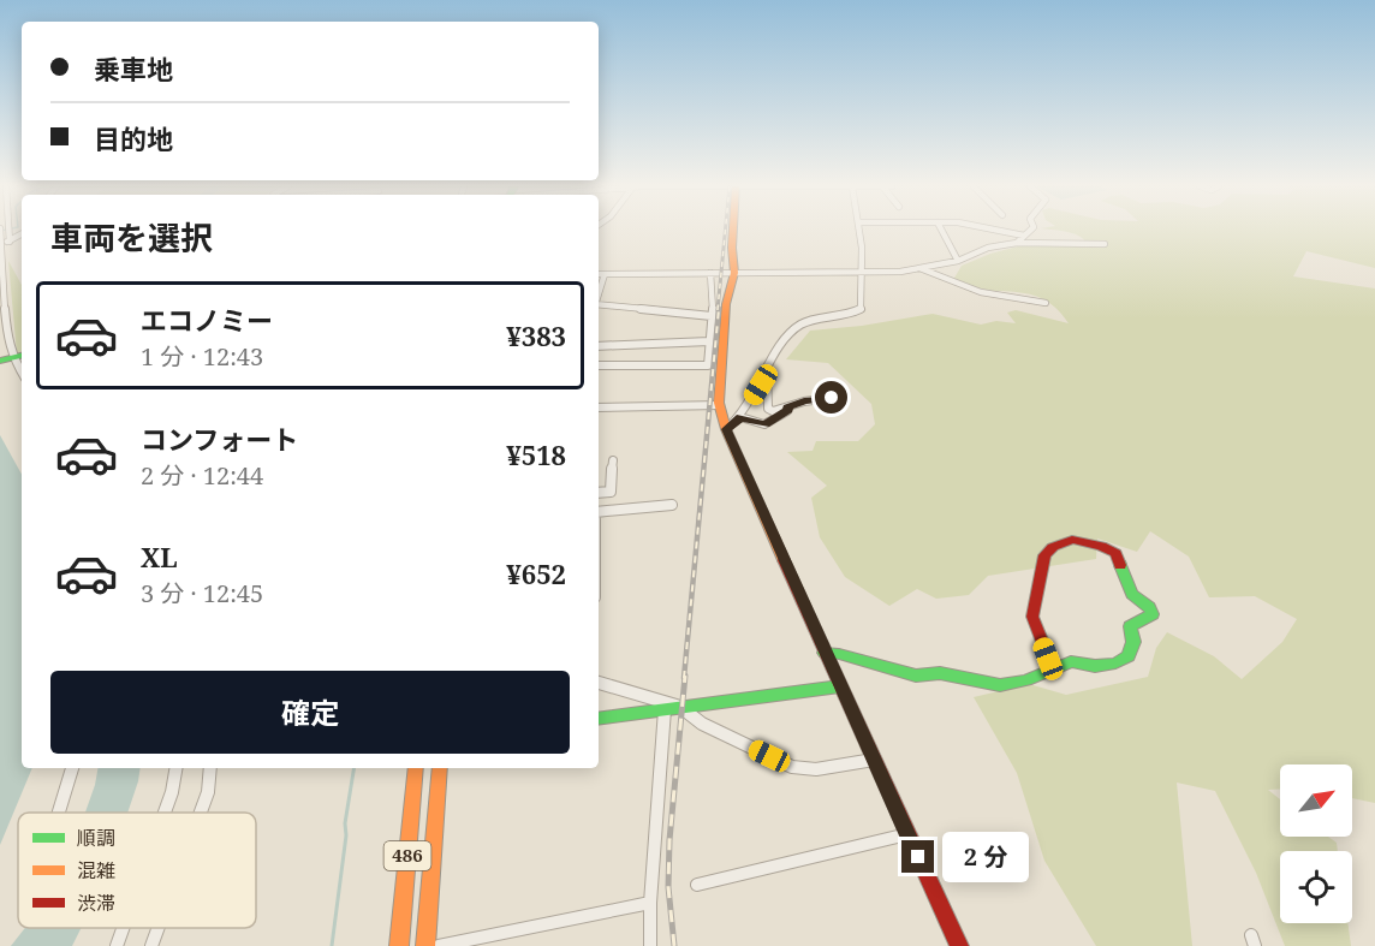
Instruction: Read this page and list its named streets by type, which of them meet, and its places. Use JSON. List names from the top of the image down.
{
  "streets": {
    "main road": ["486"]
  },
  "legend": ["順調", "混雑", "渋滞"],
  "north": "top right",
  "page": {
    "banner": ["乗車地", "目的地"],
    "heading": "車両を選択",
    "list": [
      {
        "name": "エコノミー",
        "note": "1 分 · 12:43",
        "value": "¥383"
      },
      {
        "name": "コンフォート",
        "note": "2 分 · 12:44",
        "value": "¥518"
      },
      {
        "name": "XL",
        "note": "3 分 · 12:45",
        "value": "¥652"
      }
    ],
    "buttons": "確定",
    "bubble": "2 分"
  }
}
